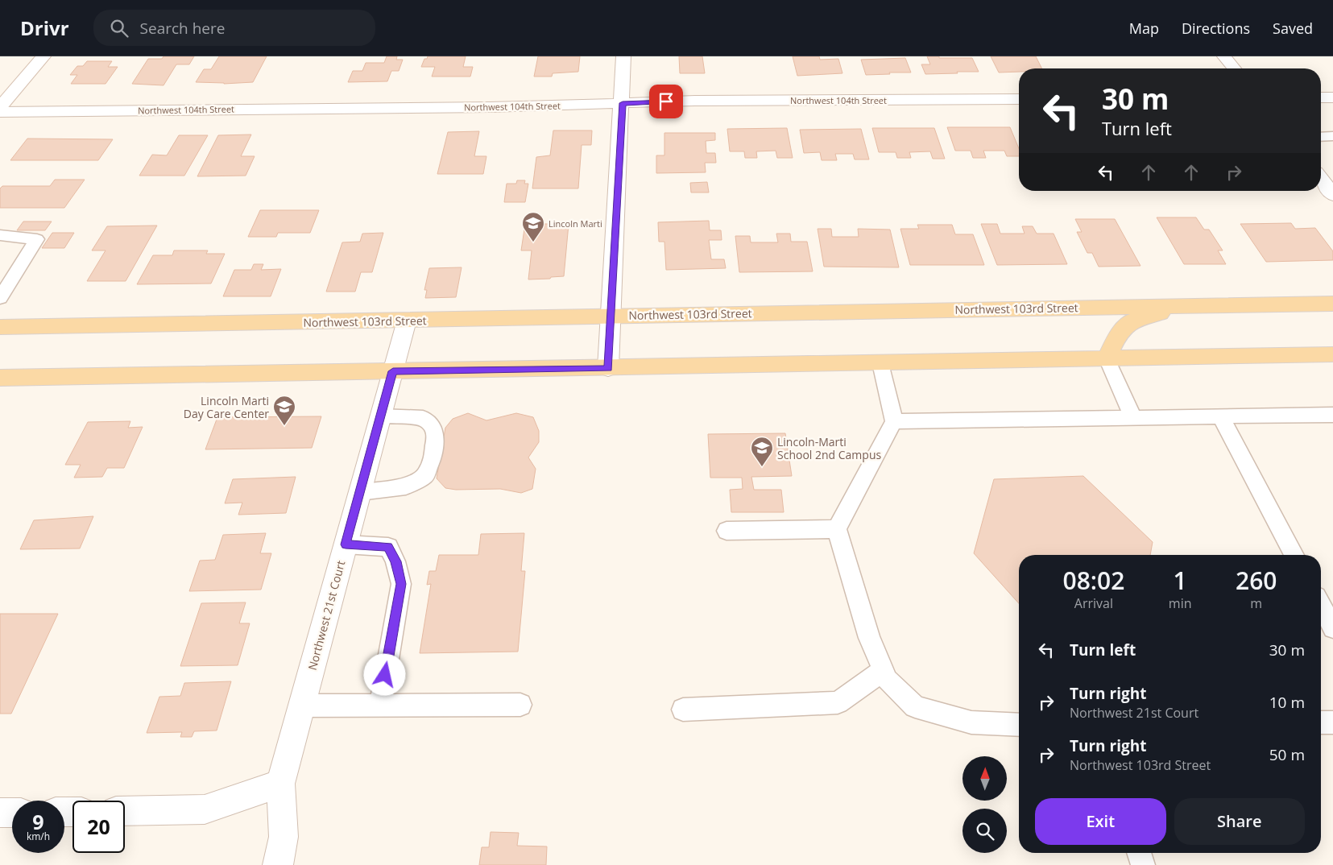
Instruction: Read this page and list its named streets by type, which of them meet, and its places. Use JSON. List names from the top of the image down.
{
  "streets": {
    "main road": ["Northwest 103rd Street"],
    "street": ["Northwest 104th Street", "Northwest 21st Court"]
  },
  "crossings": [
    ["Northwest 103rd Street", "Northwest 21st Court"]
  ],
  "places": {
    "school or university": ["Lincoln Marti", "Lincoln Marti Day Care Center", "Lincoln-Marti School 2nd Campus"]
  },
  "north": "top",
  "page": {
    "header": "Drivr",
    "search": "Search here",
    "nav": ["Map", "Directions", "Saved"],
    "turn": ["30 m", "Turn left"],
    "eta": [
      "08:02",
      "Arrival",
      "1",
      "min",
      "260",
      "m"
    ],
    "list": [
      {
        "name": "Turn left",
        "value": "30 m"
      },
      {
        "name": "Turn right",
        "note": "Northwest 21st Court",
        "value": "10 m"
      },
      {
        "name": "Turn right",
        "note": "Northwest 103rd Street",
        "value": "50 m"
      }
    ],
    "buttons": ["Exit", "Share"],
    "speed": "9 km/h",
    "limit": "20"
  }
}
